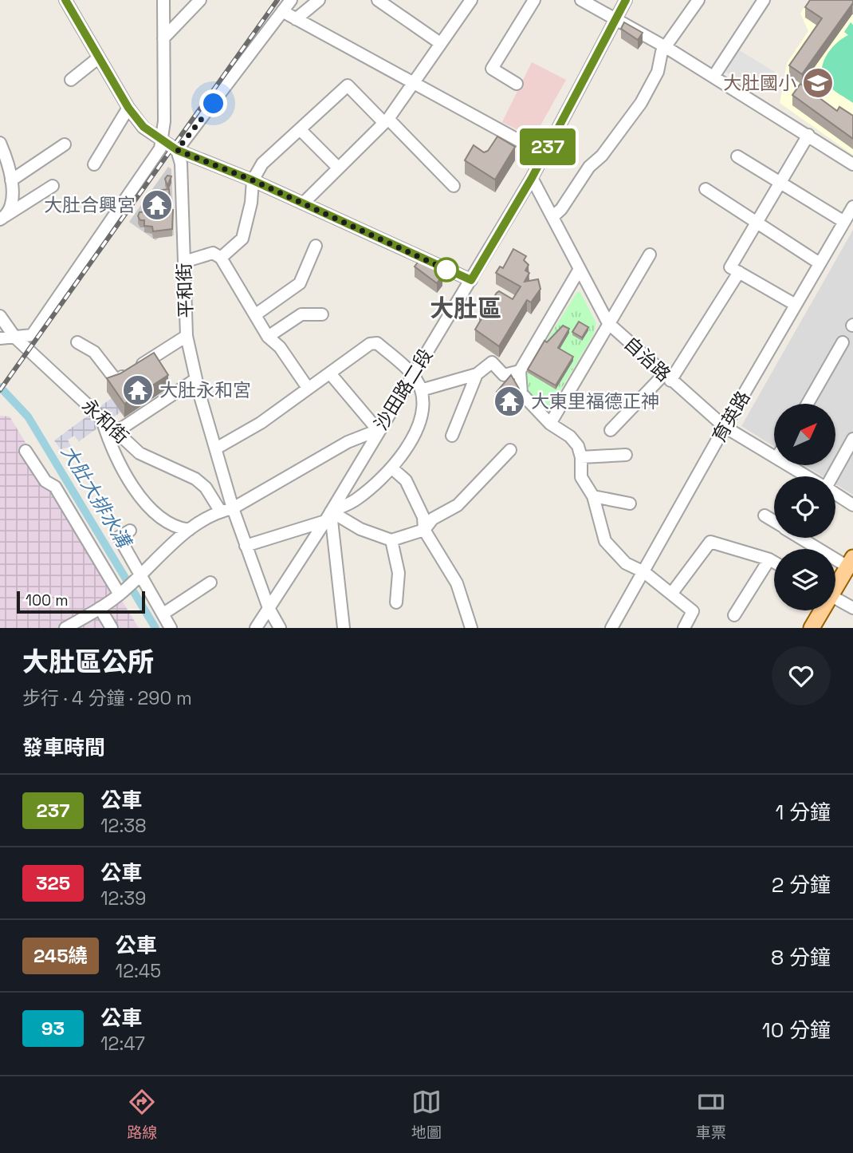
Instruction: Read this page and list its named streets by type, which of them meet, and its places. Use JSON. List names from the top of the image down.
{
  "streets": {
    "street": [
      "平和街",
      "自治路",
      "沙田路二段",
      "育英路",
      "永和街"
    ]
  },
  "crossings": [
    ["平和街", "沙田路二段"],
    ["自治路", "沙田路二段"],
    ["自治路", "育英路"]
  ],
  "districts": ["大肚區"],
  "water": ["大肚大排水溝"],
  "places": {
    "school or university": ["大肚國小"],
    "temple": ["大肚合興宮", "大肚永和宮", "大東里福德正神"]
  },
  "lines": ["bus line 237"],
  "scale_bar": "100 m",
  "north": "top right",
  "page": {
    "on_map": "237",
    "scale": "100 m",
    "heading": [
      ["大肚區公所", "步行 · 4 分鐘 · 290 m"],
      "發車時間"
    ],
    "list": [
      {
        "mark": "237",
        "name": "公車",
        "note": "12:38",
        "value": "1 分鐘"
      },
      {
        "mark": "325",
        "name": "公車",
        "note": "12:39",
        "value": "2 分鐘"
      },
      {
        "mark": "245繞",
        "name": "公車",
        "note": "12:45",
        "value": "8 分鐘"
      },
      {
        "mark": "93",
        "name": "公車",
        "note": "12:47",
        "value": "10 分鐘"
      }
    ],
    "tabs": ["路線", "地圖", "車票"]
  }
}
